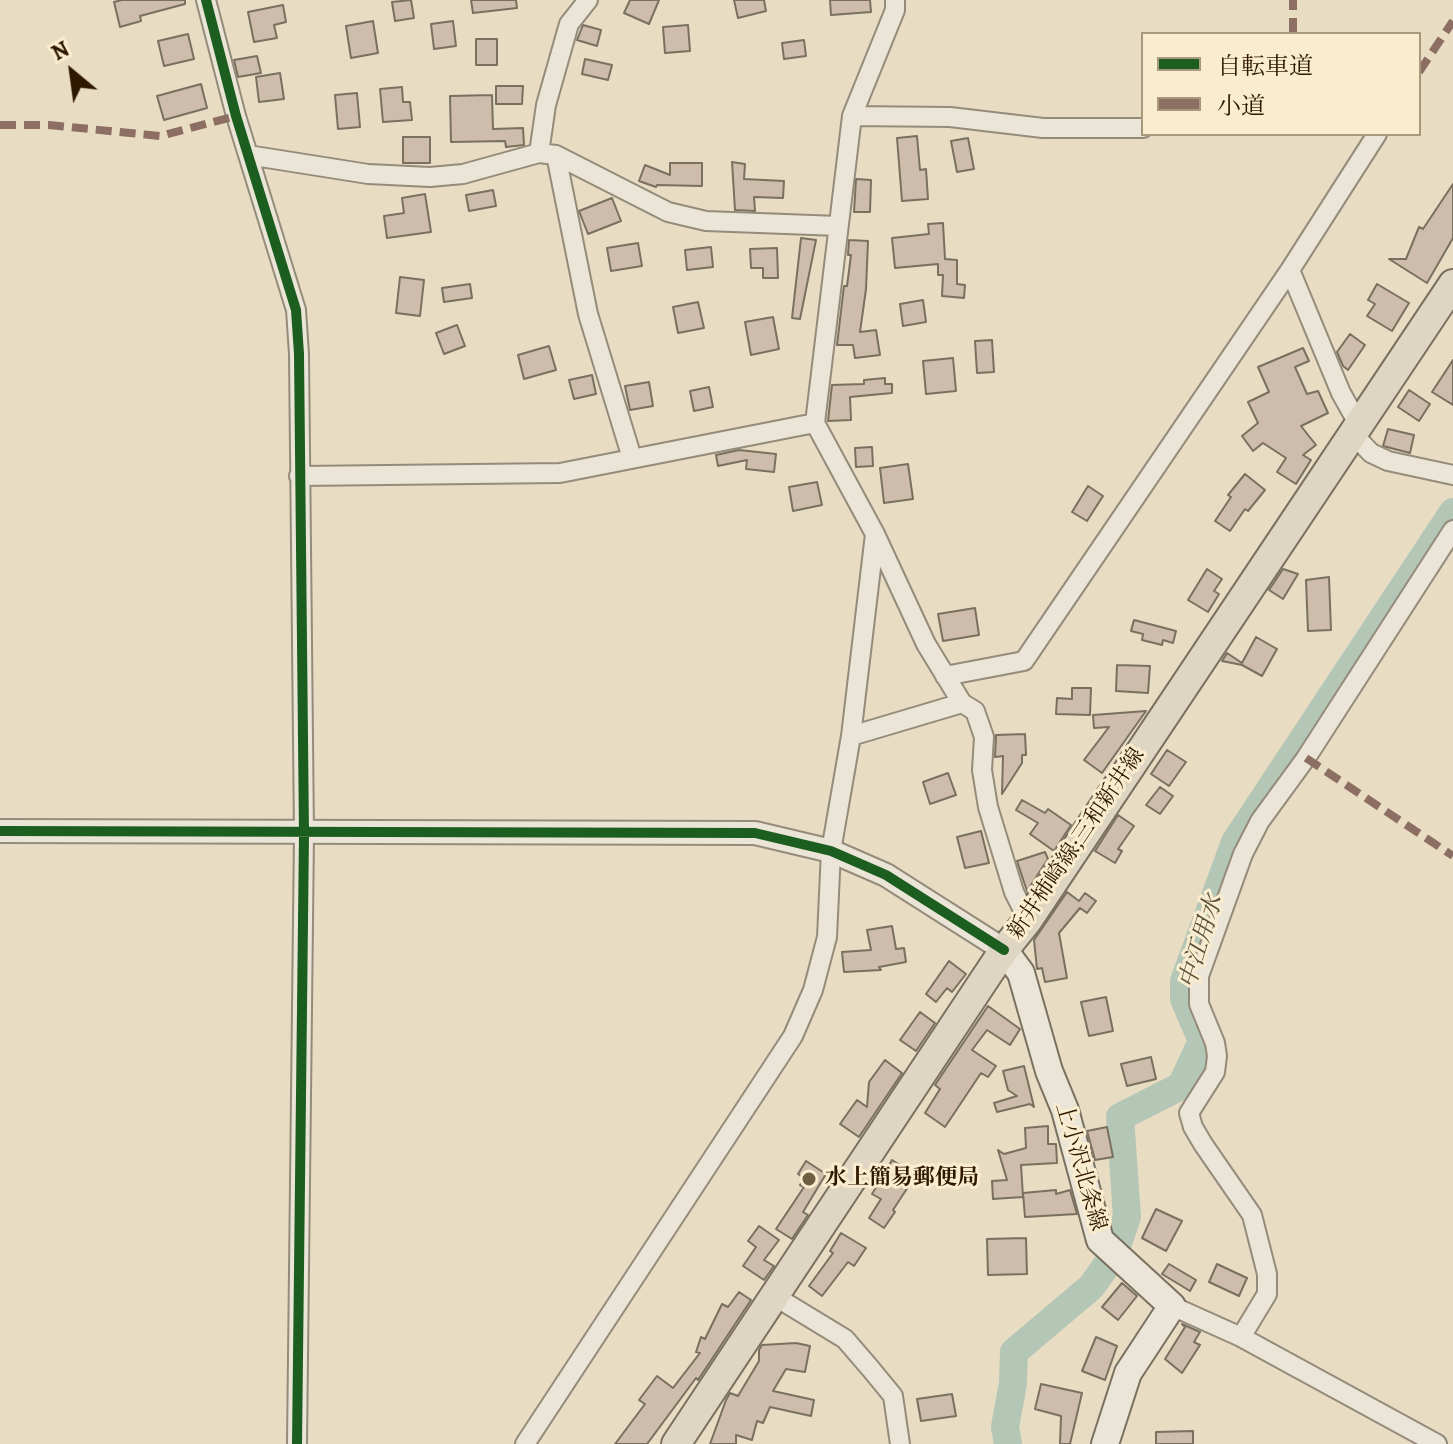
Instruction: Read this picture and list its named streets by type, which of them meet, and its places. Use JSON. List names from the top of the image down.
{
  "streets": {
    "main road": ["新井柿崎線;三和新井線", "上小沢北条線"]
  },
  "crossings": [
    ["新井柿崎線;三和新井線", "上小沢北条線"]
  ],
  "water": ["中江用水"],
  "places": ["水上簡易郵便局"],
  "legend": ["自転車道", "小道"],
  "north": "top left"
}
